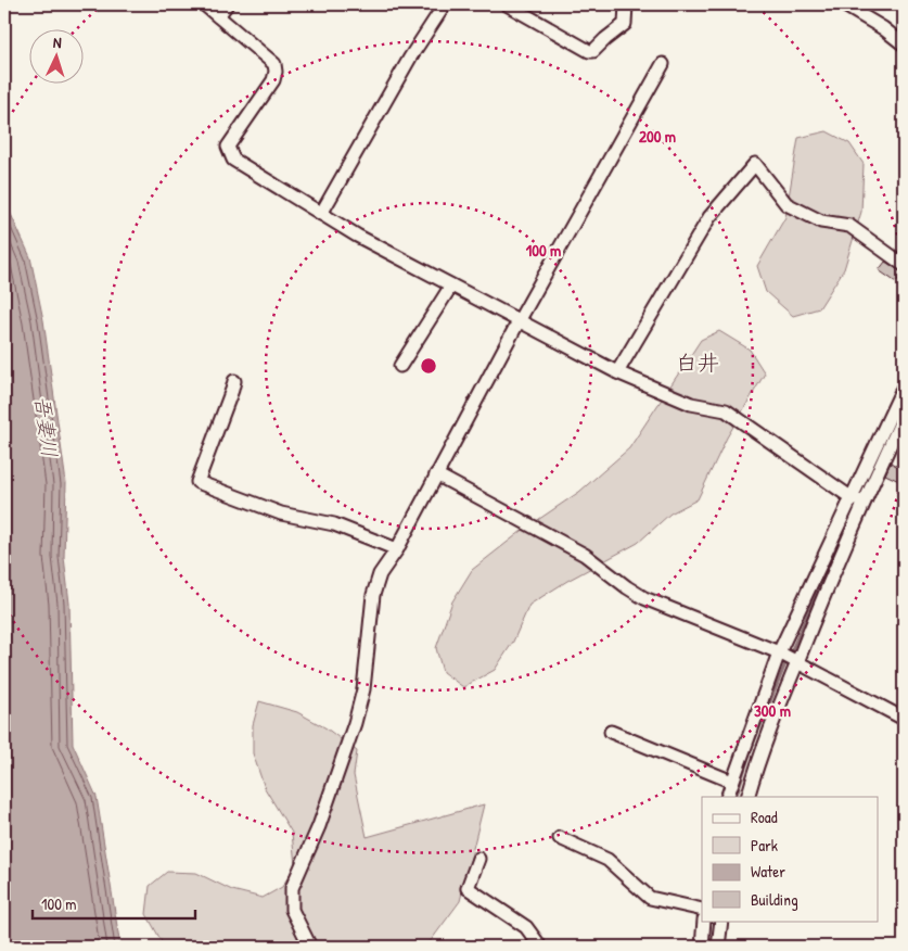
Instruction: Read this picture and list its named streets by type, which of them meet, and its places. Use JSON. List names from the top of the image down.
{
  "districts": ["白井"],
  "water": ["吾妻川"],
  "legend": [
    "Road",
    "Park",
    "Water",
    "Building"
  ],
  "scale_bar": "100 m",
  "north": "top",
  "rings": ["200 m", "100 m", "300 m"]
}
